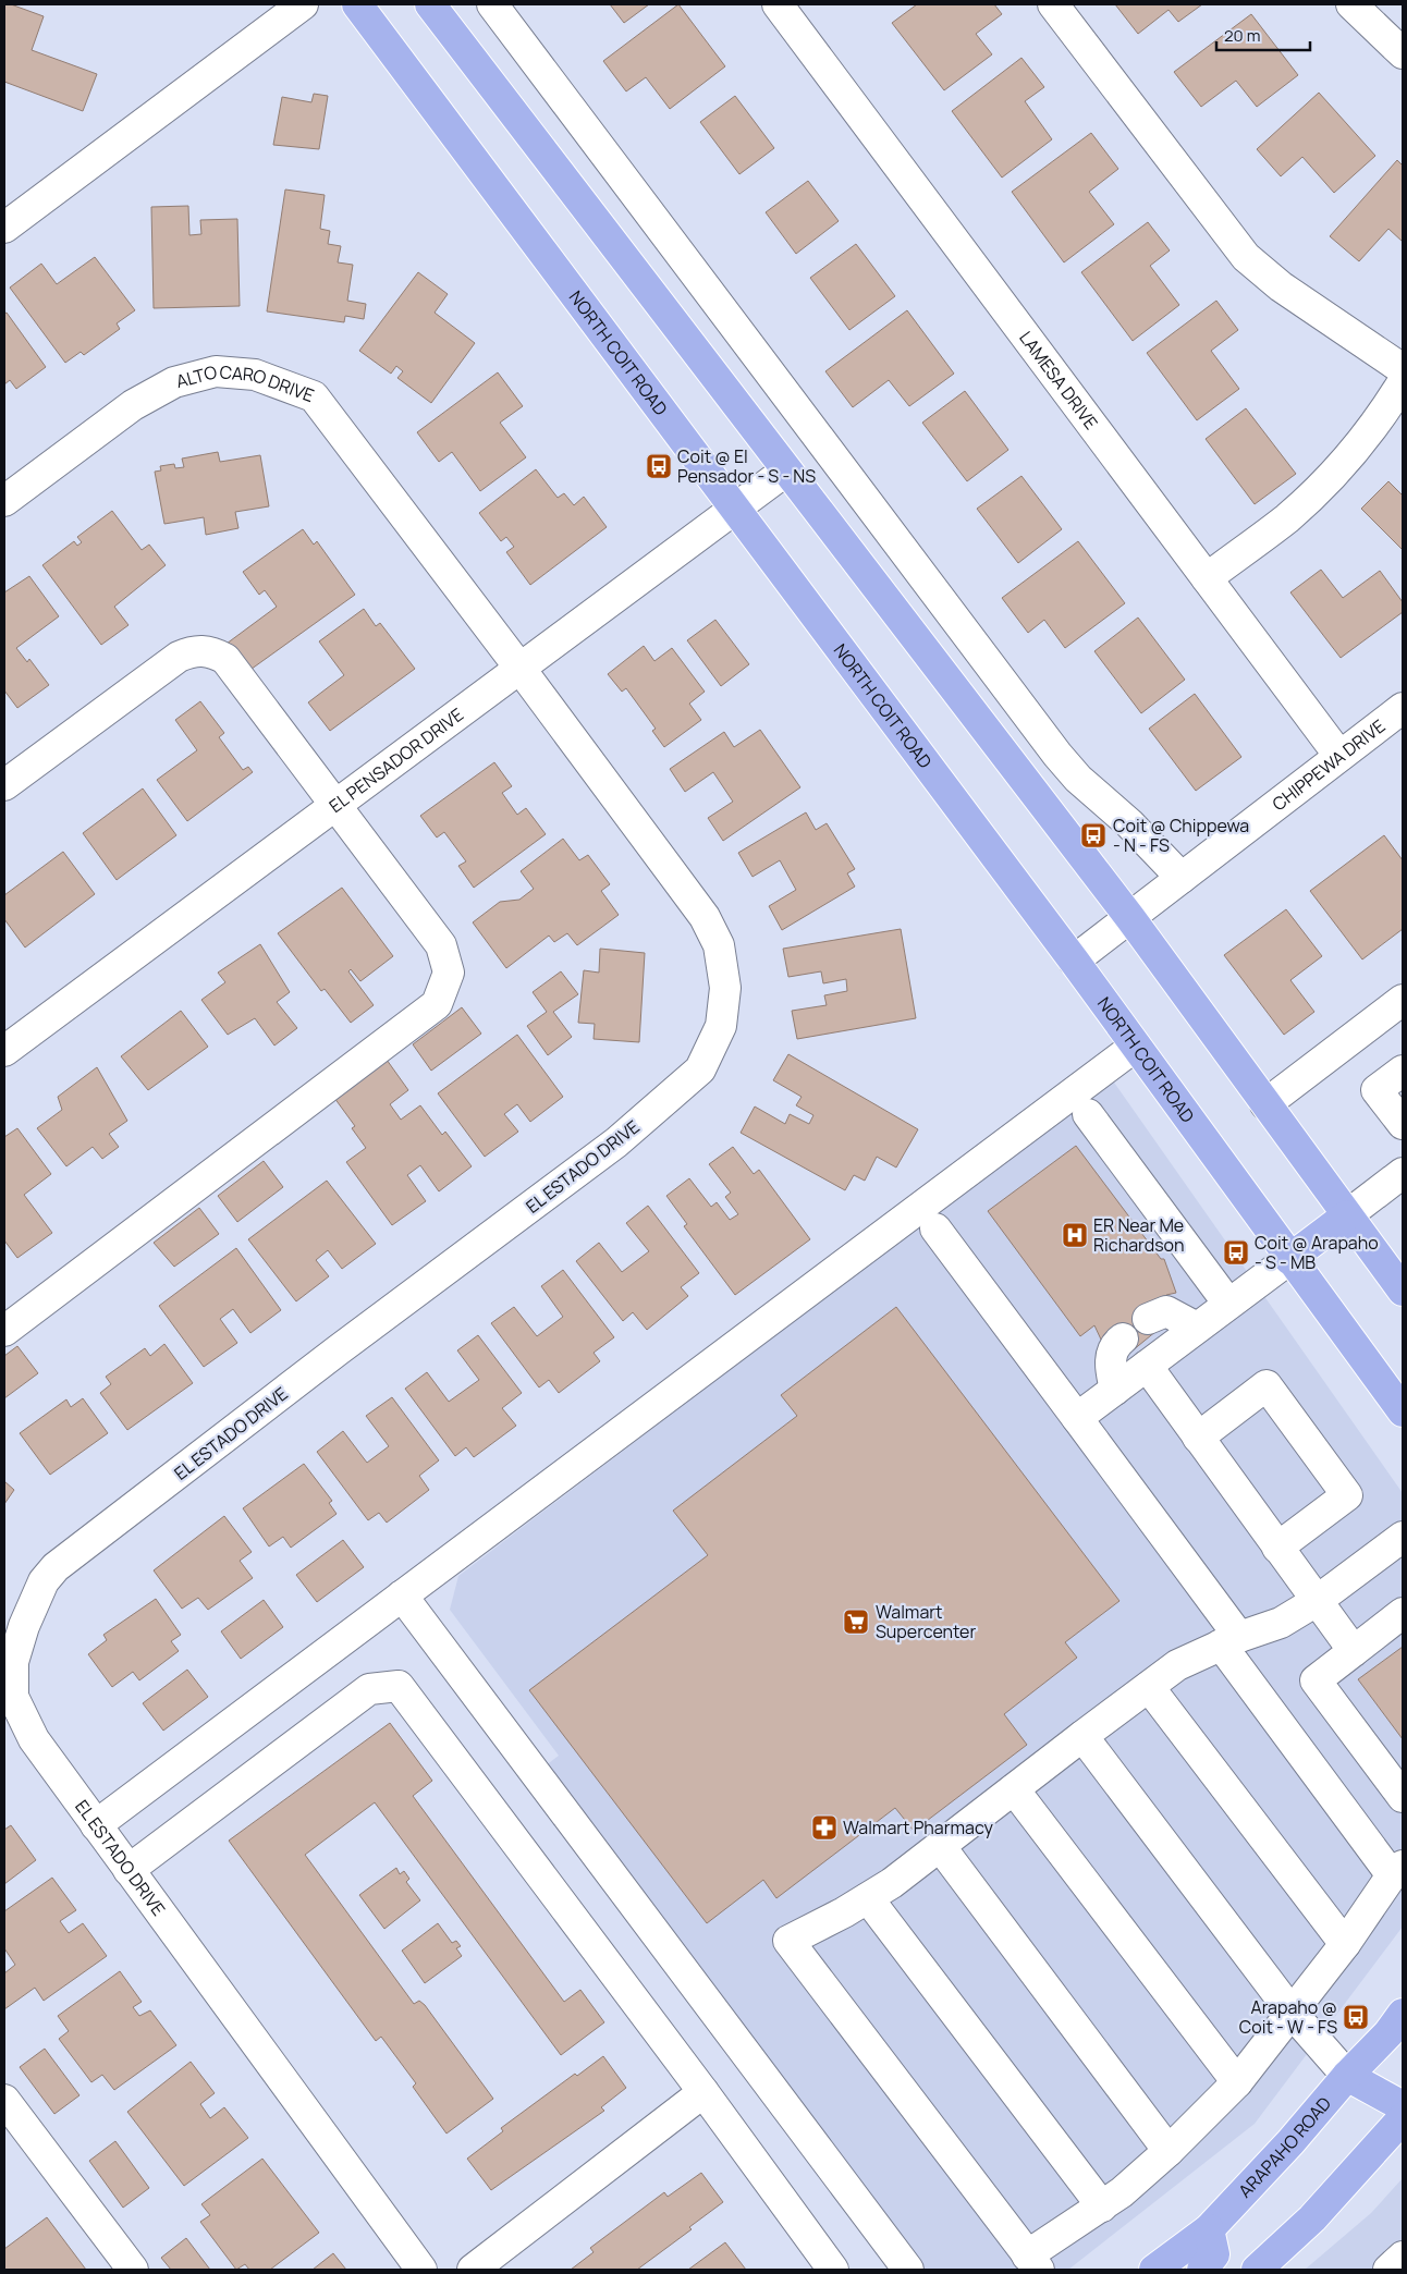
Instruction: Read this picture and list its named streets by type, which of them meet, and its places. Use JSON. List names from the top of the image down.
{
  "streets": {
    "main road": ["NORTH COIT ROAD", "ARAPAHO ROAD"],
    "street": [
      "LAMESA DRIVE",
      "ALTO CARO DRIVE",
      "EL PENSADOR DRIVE",
      "CHIPPEWA DRIVE",
      "EL ESTADO DRIVE"
    ]
  },
  "crossings": [
    ["NORTH COIT ROAD", "EL PENSADOR DRIVE"],
    ["NORTH COIT ROAD", "CHIPPEWA DRIVE"],
    ["LAMESA DRIVE", "CHIPPEWA DRIVE"],
    ["ALTO CARO DRIVE", "EL PENSADOR DRIVE"],
    ["ALTO CARO DRIVE", "EL ESTADO DRIVE"],
    ["EL PENSADOR DRIVE", "EL ESTADO DRIVE"]
  ],
  "places": {
    "bus stop": [
      "Coit @ El Pensador - S - NS",
      "Coit @ Chippewa - N - FS",
      "Coit @ Arapaho - S - MB",
      "Arapaho @ Coit - W - FS"
    ],
    "hospital": ["ER Near Me Richardson"],
    "supermarket": ["Walmart Supercenter"],
    "pharmacy": ["Walmart Pharmacy"]
  },
  "scale_bar": "20 m"
}
